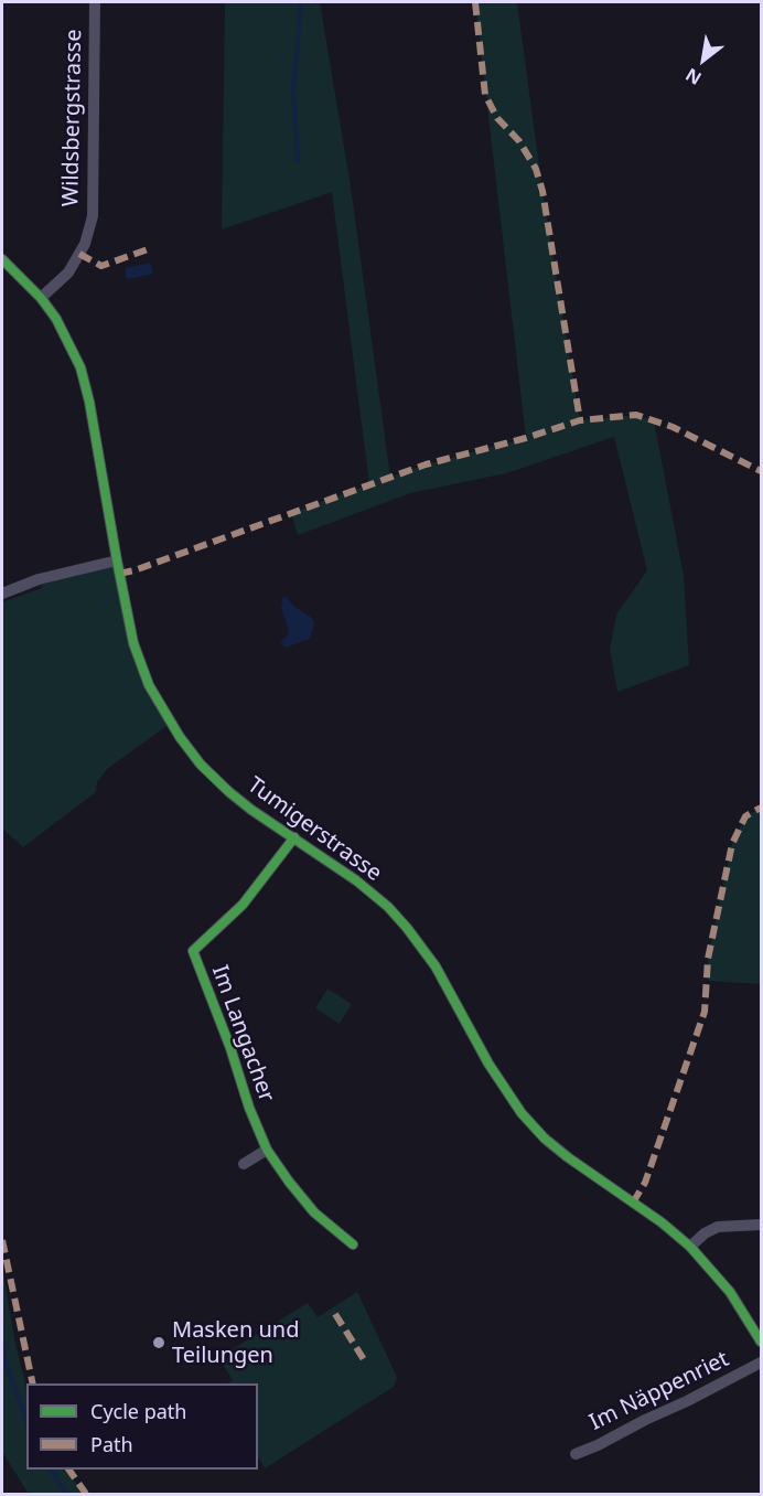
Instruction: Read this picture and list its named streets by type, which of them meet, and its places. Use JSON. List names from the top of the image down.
{
  "streets": {
    "street": [
      "Wildsbergstrasse",
      "Tumigerstrasse",
      "Im Langacher",
      "Im Näppenriet"
    ]
  },
  "crossings": [
    ["Wildsbergstrasse", "Tumigerstrasse"],
    ["Tumigerstrasse", "Im Langacher"]
  ],
  "places": ["Masken und Teilungen"],
  "legend": ["Cycle path", "Path"],
  "north": "bottom left"
}
